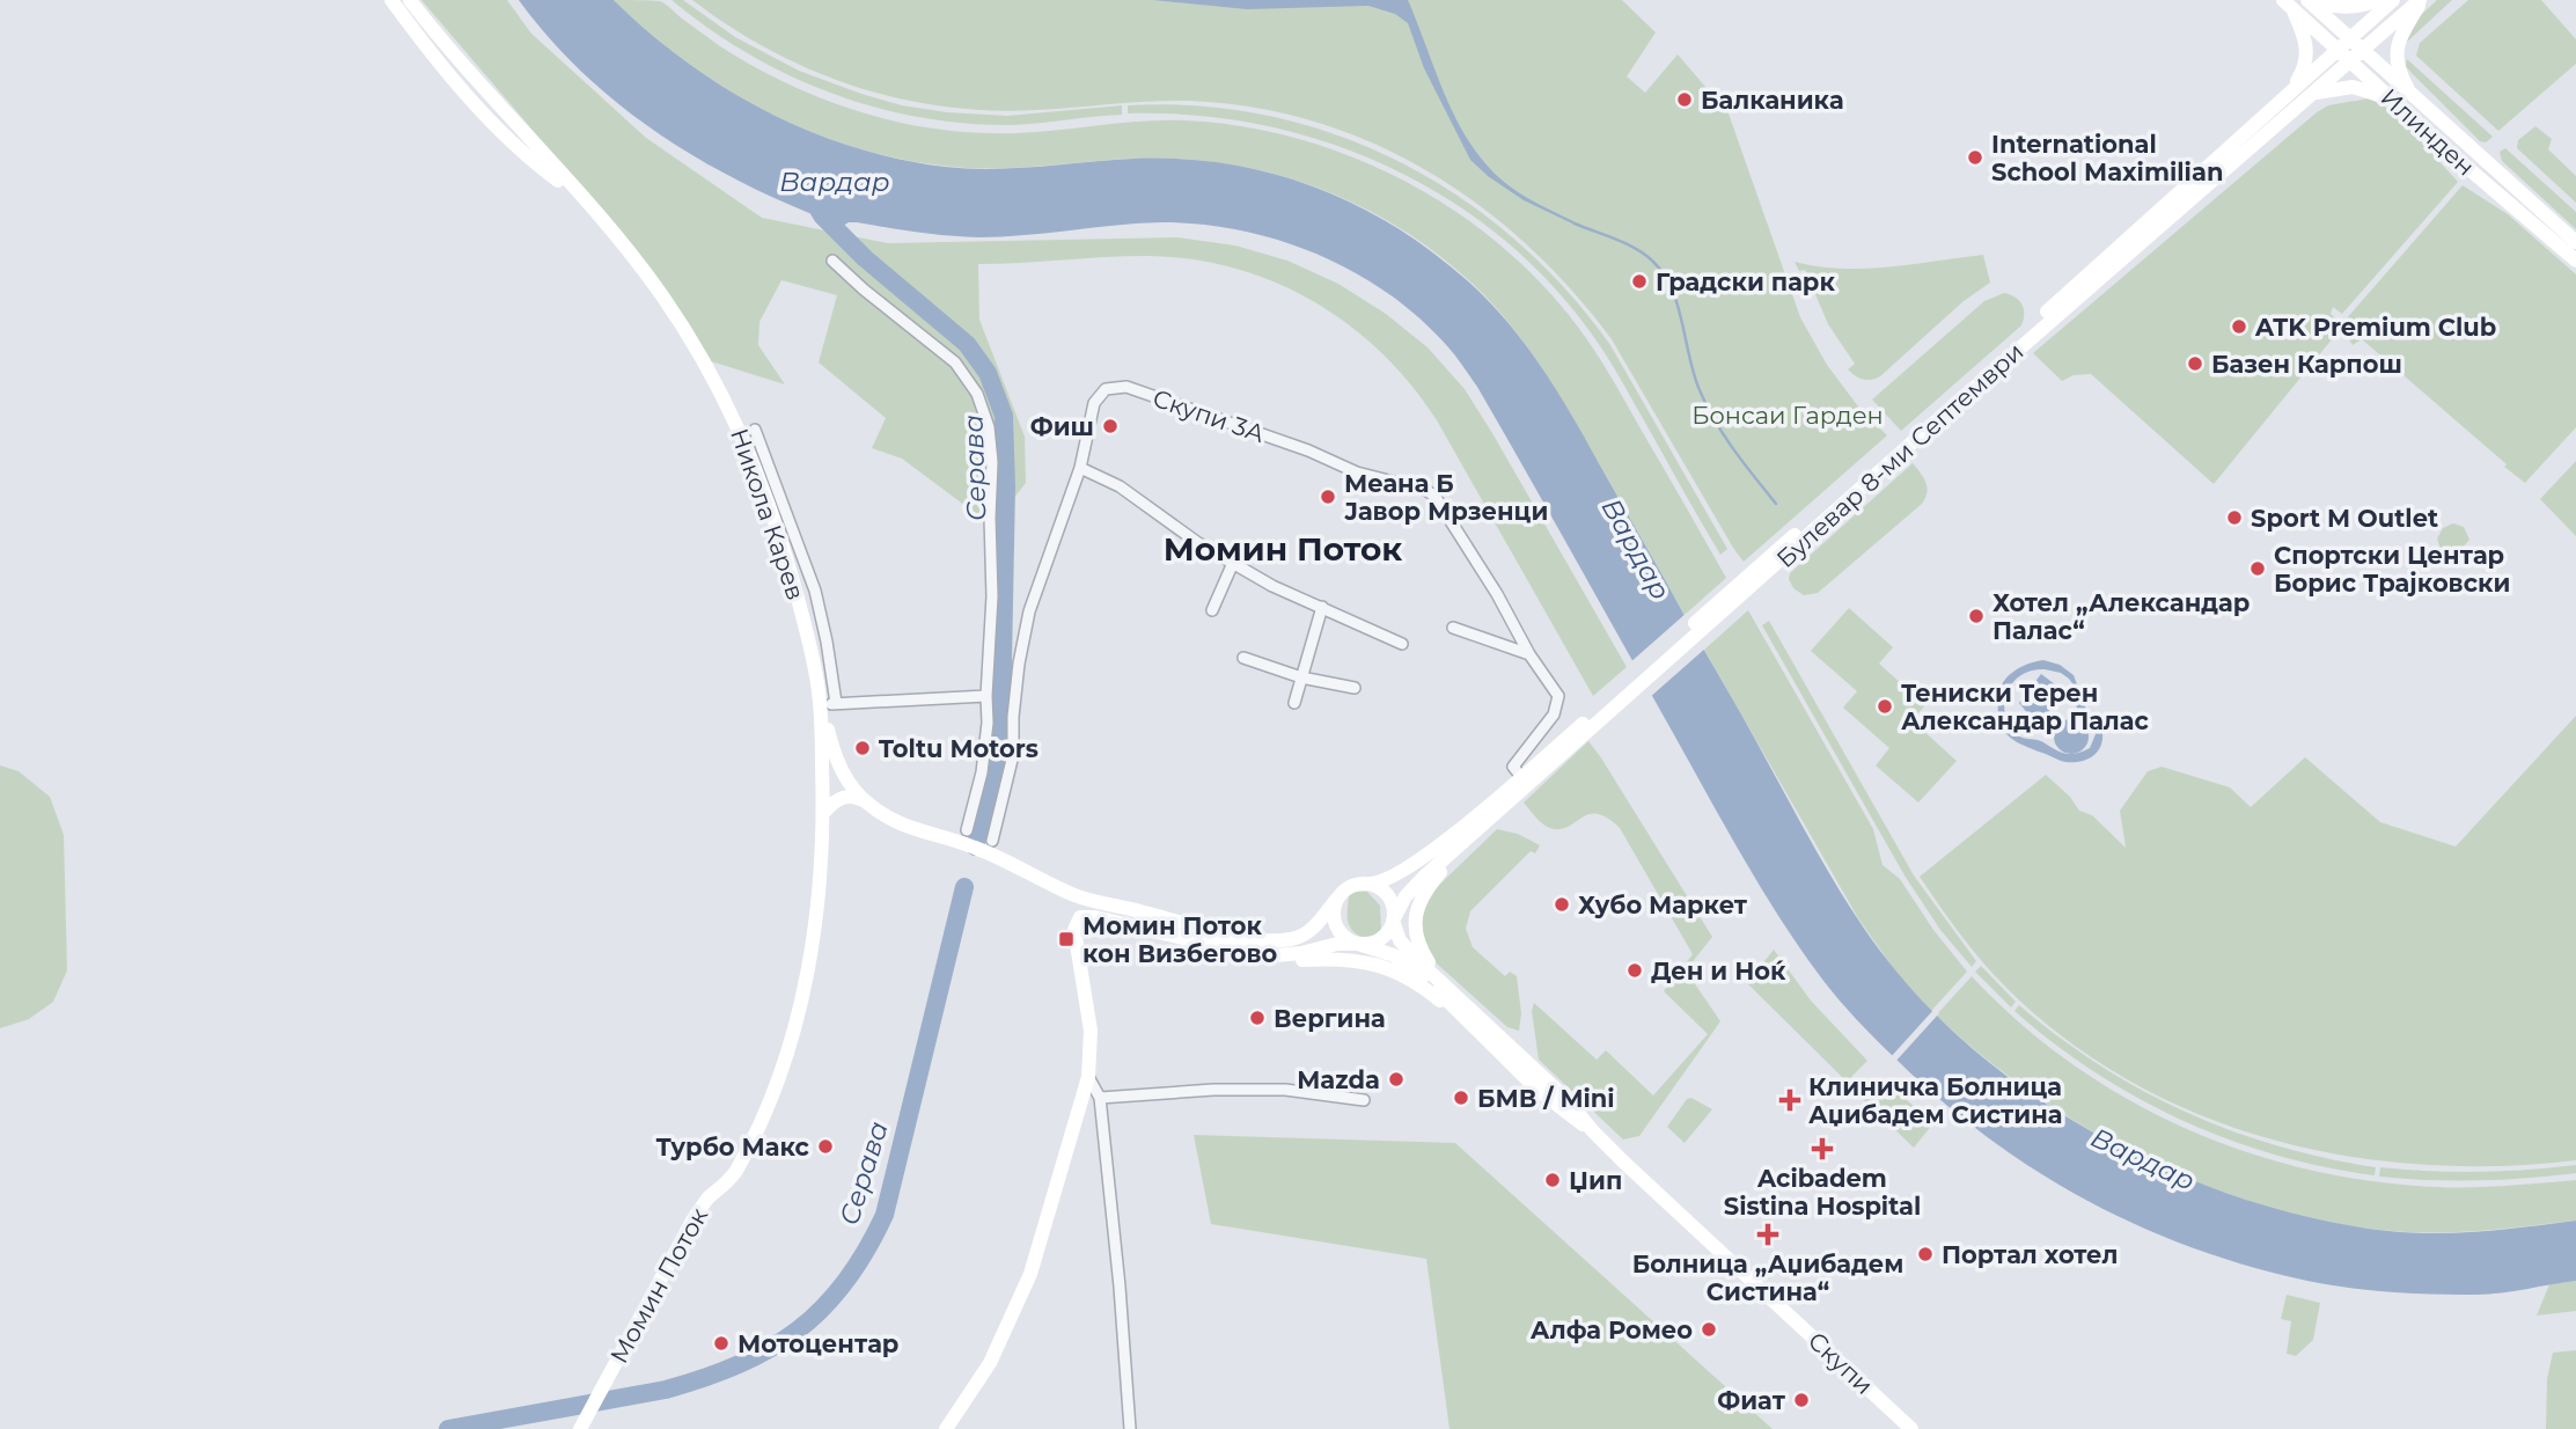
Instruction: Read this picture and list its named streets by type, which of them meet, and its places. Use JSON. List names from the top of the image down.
{
  "streets": {
    "street": [
      "Илинден",
      "Скупи 3А",
      "Булевар 8-ми Септември",
      "Никола Карев",
      "Момин Поток",
      "Скупи"
    ]
  },
  "crossings": [
    ["Илинден", "Булевар 8-ми Септември"],
    ["Скупи 3А", "Булевар 8-ми Септември"],
    ["Булевар 8-ми Септември", "Скупи"],
    ["Никола Карев", "Момин Поток"]
  ],
  "districts": ["Момин Поток"],
  "water": ["Вардар", "Серава"],
  "parks": ["Бонсаи Гарден"],
  "places": {
    "other": [
      "Балканика",
      "International School Maximilian",
      "Градски парк",
      "ATK Premium Club",
      "Базен Карпош",
      "Фиш",
      "Меана Б Јавор Мрзенци",
      "Sport M Outlet",
      "Спортски Центар Борис Трајковски",
      "Хотел „Александар Палас“",
      "Тениски Терен Александар Палас",
      "Toltu Motors",
      "Хубо Маркет",
      "Ден и Ноќ",
      "Вергина",
      "Mazda",
      "БМВ / Mini",
      "Турбо Макс",
      "Џип",
      "Портал хотел",
      "Алфа Ромео",
      "Мотоцентар",
      "Фиат"
    ],
    "transit": ["Момин Поток кон Визбегово"],
    "health": ["Клиничка Болница Аџибадем Систина", "Acibadem Sistina Hospital", "Болница „Аџибадем Систина“"]
  }
}
